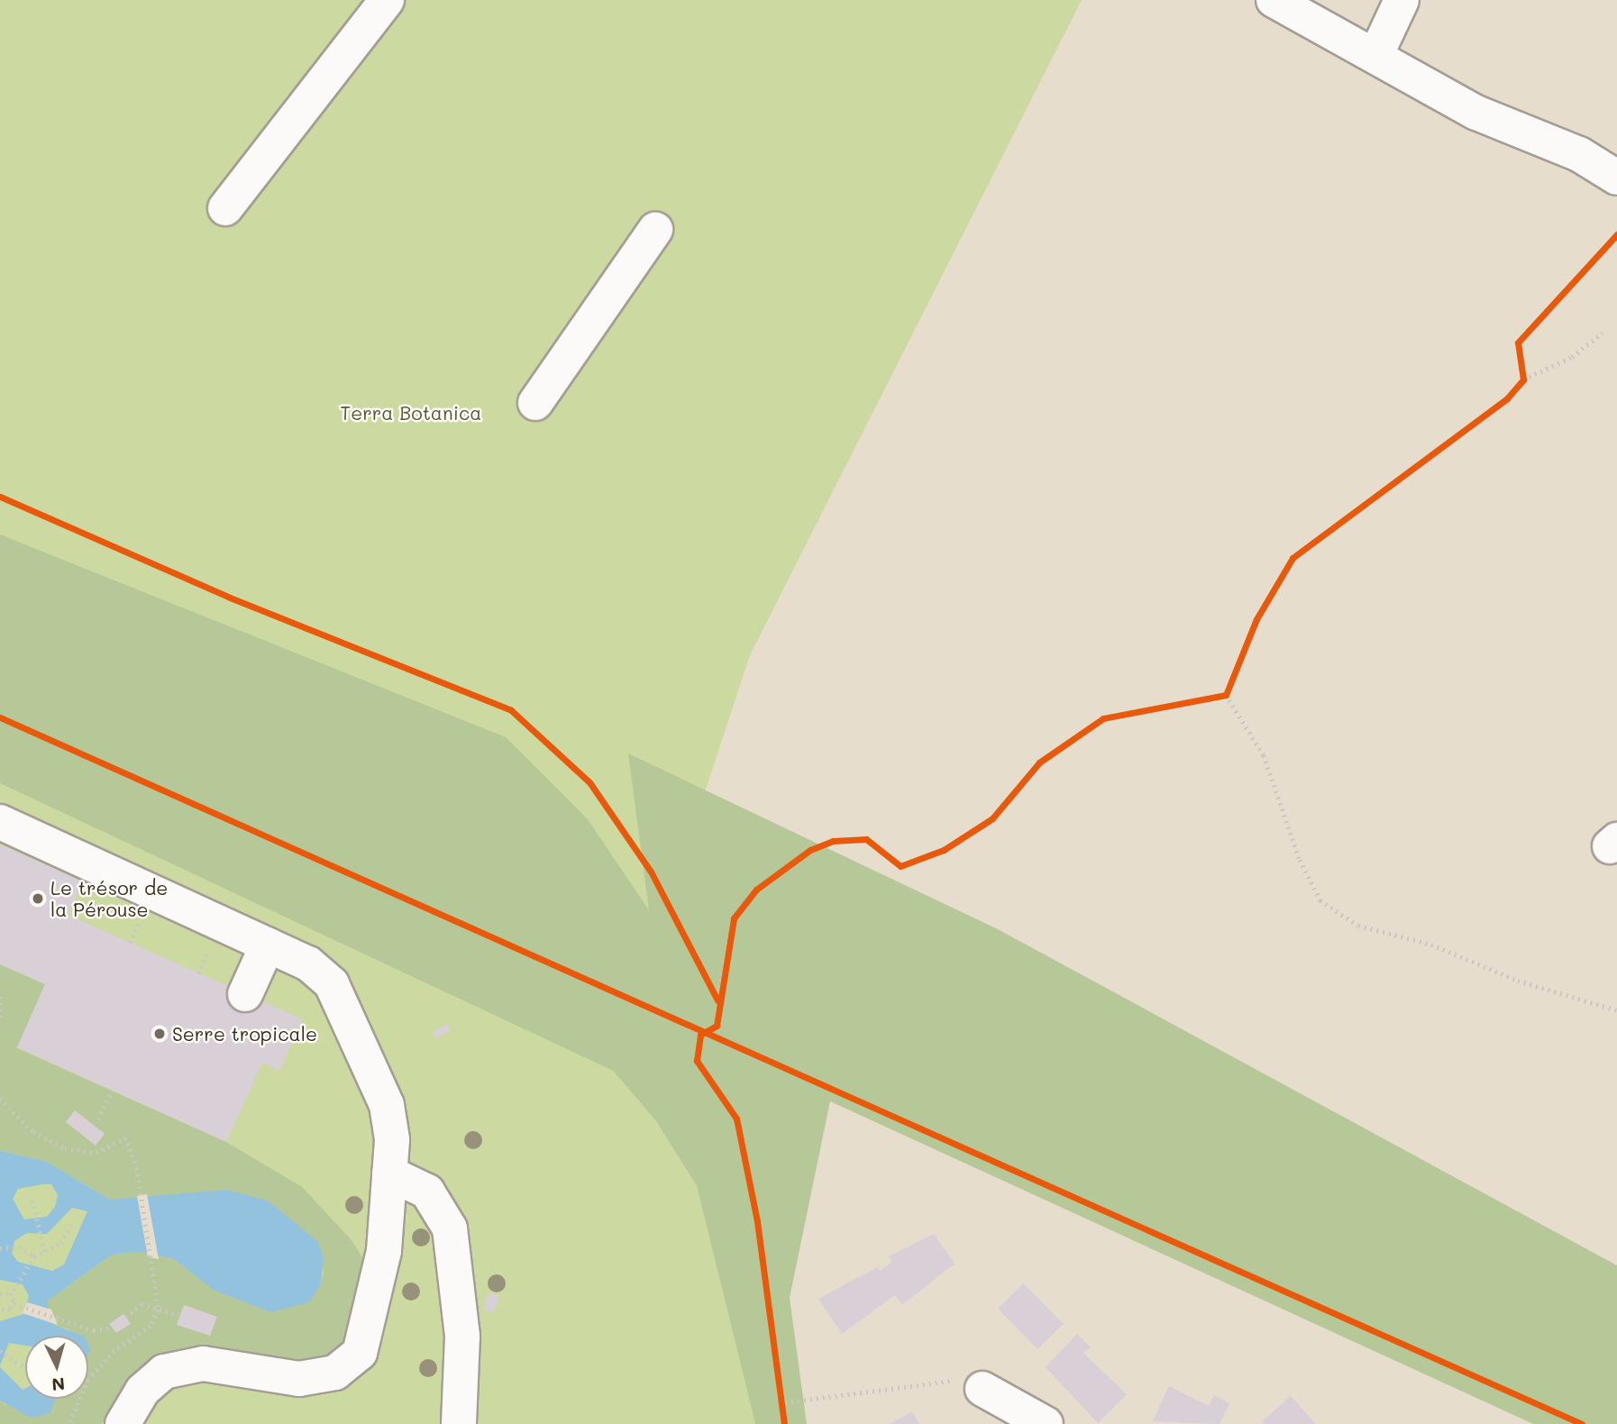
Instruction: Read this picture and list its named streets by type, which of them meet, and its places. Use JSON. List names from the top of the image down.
{
  "parks": ["Terra Botanica"],
  "places": ["Le trésor de la Pérouse", "Serre tropicale"],
  "north": "bottom"
}
